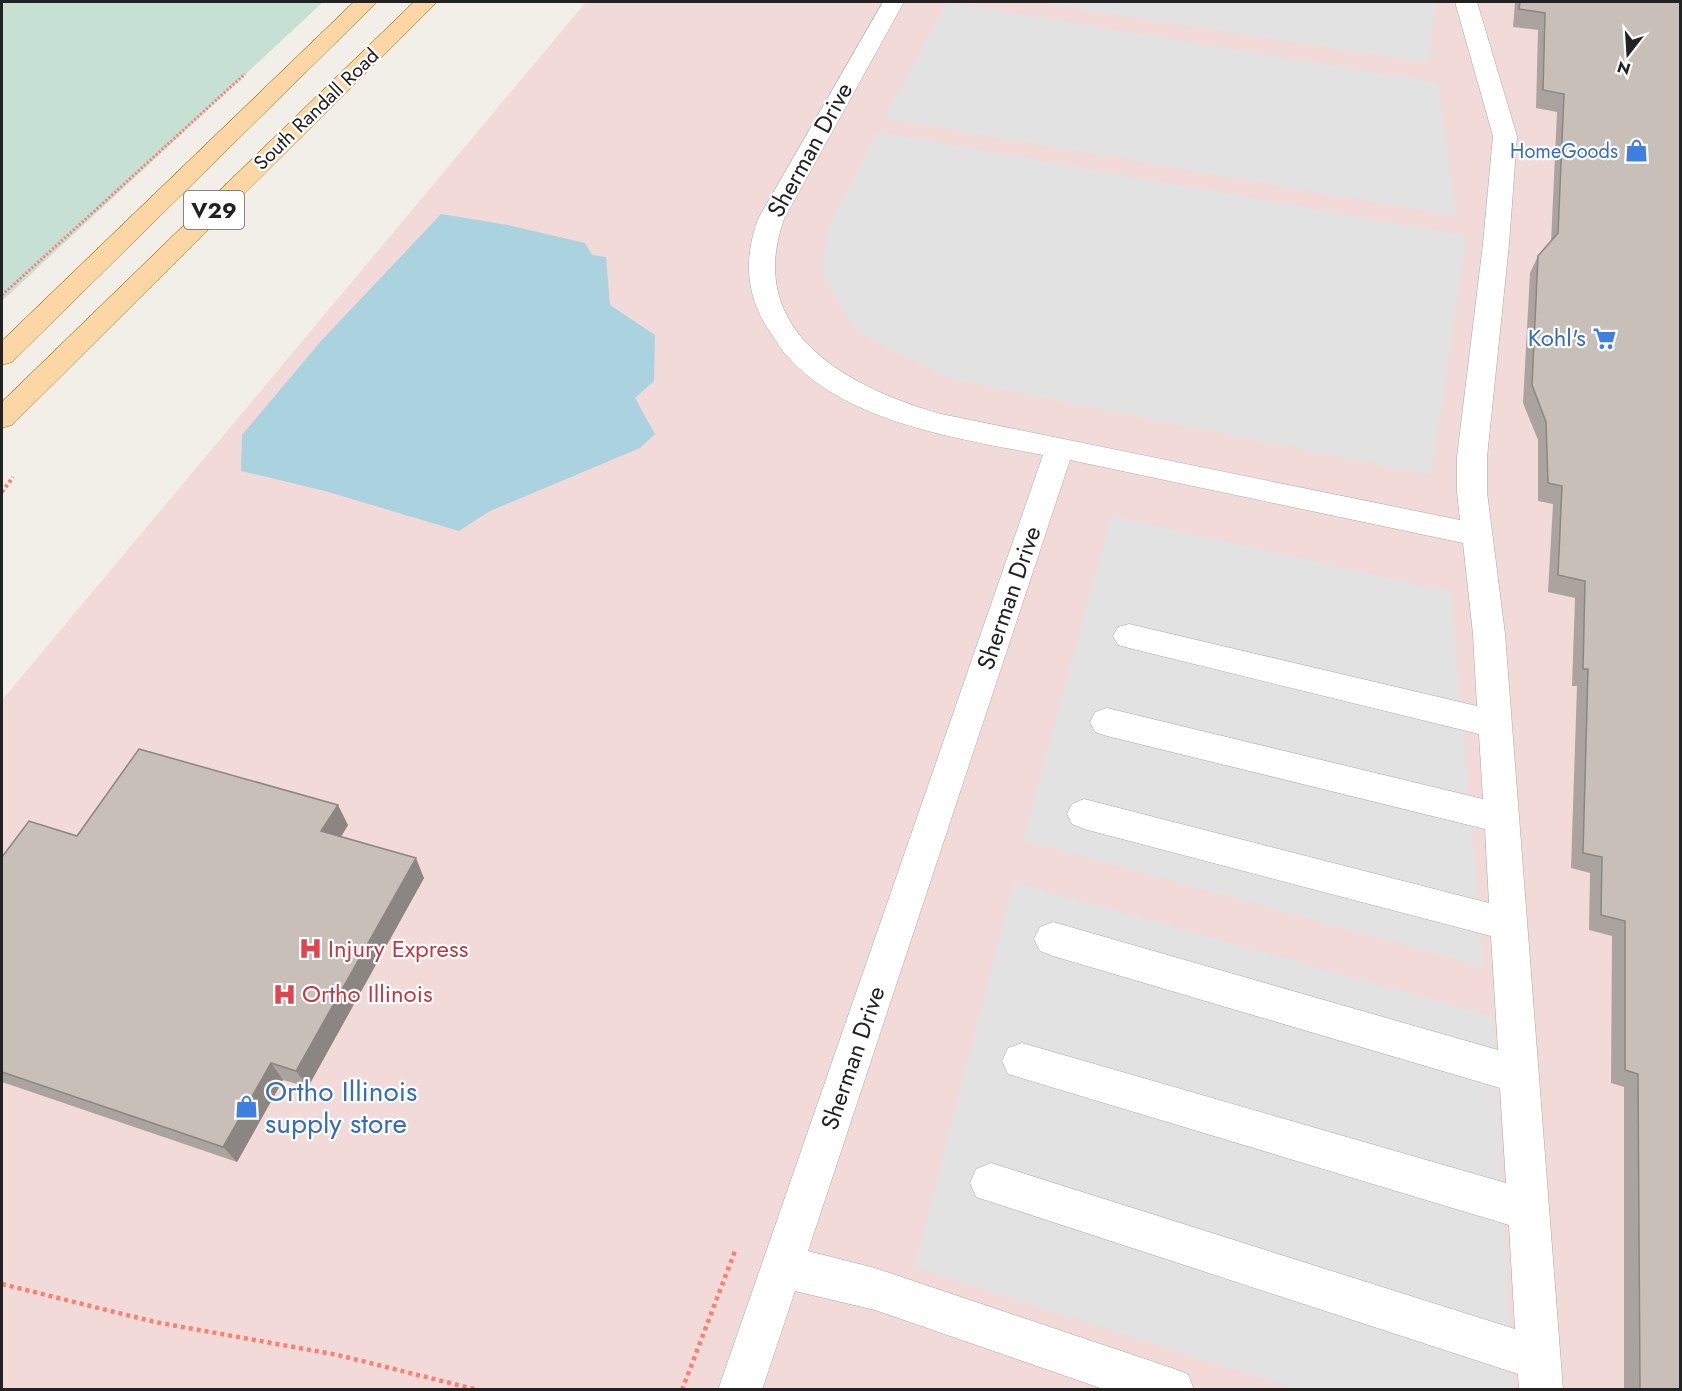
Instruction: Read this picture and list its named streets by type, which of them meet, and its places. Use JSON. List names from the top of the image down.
{
  "streets": {
    "main road": ["South Randall Road", "V29"],
    "lane": ["Sherman Drive"]
  },
  "places": {
    "shop": ["HomeGoods", "Ortho Illinois supply store"],
    "supermarket": ["Kohl's"],
    "hospital": ["Injury Express", "Ortho Illinois"]
  },
  "north": "bottom"
}
